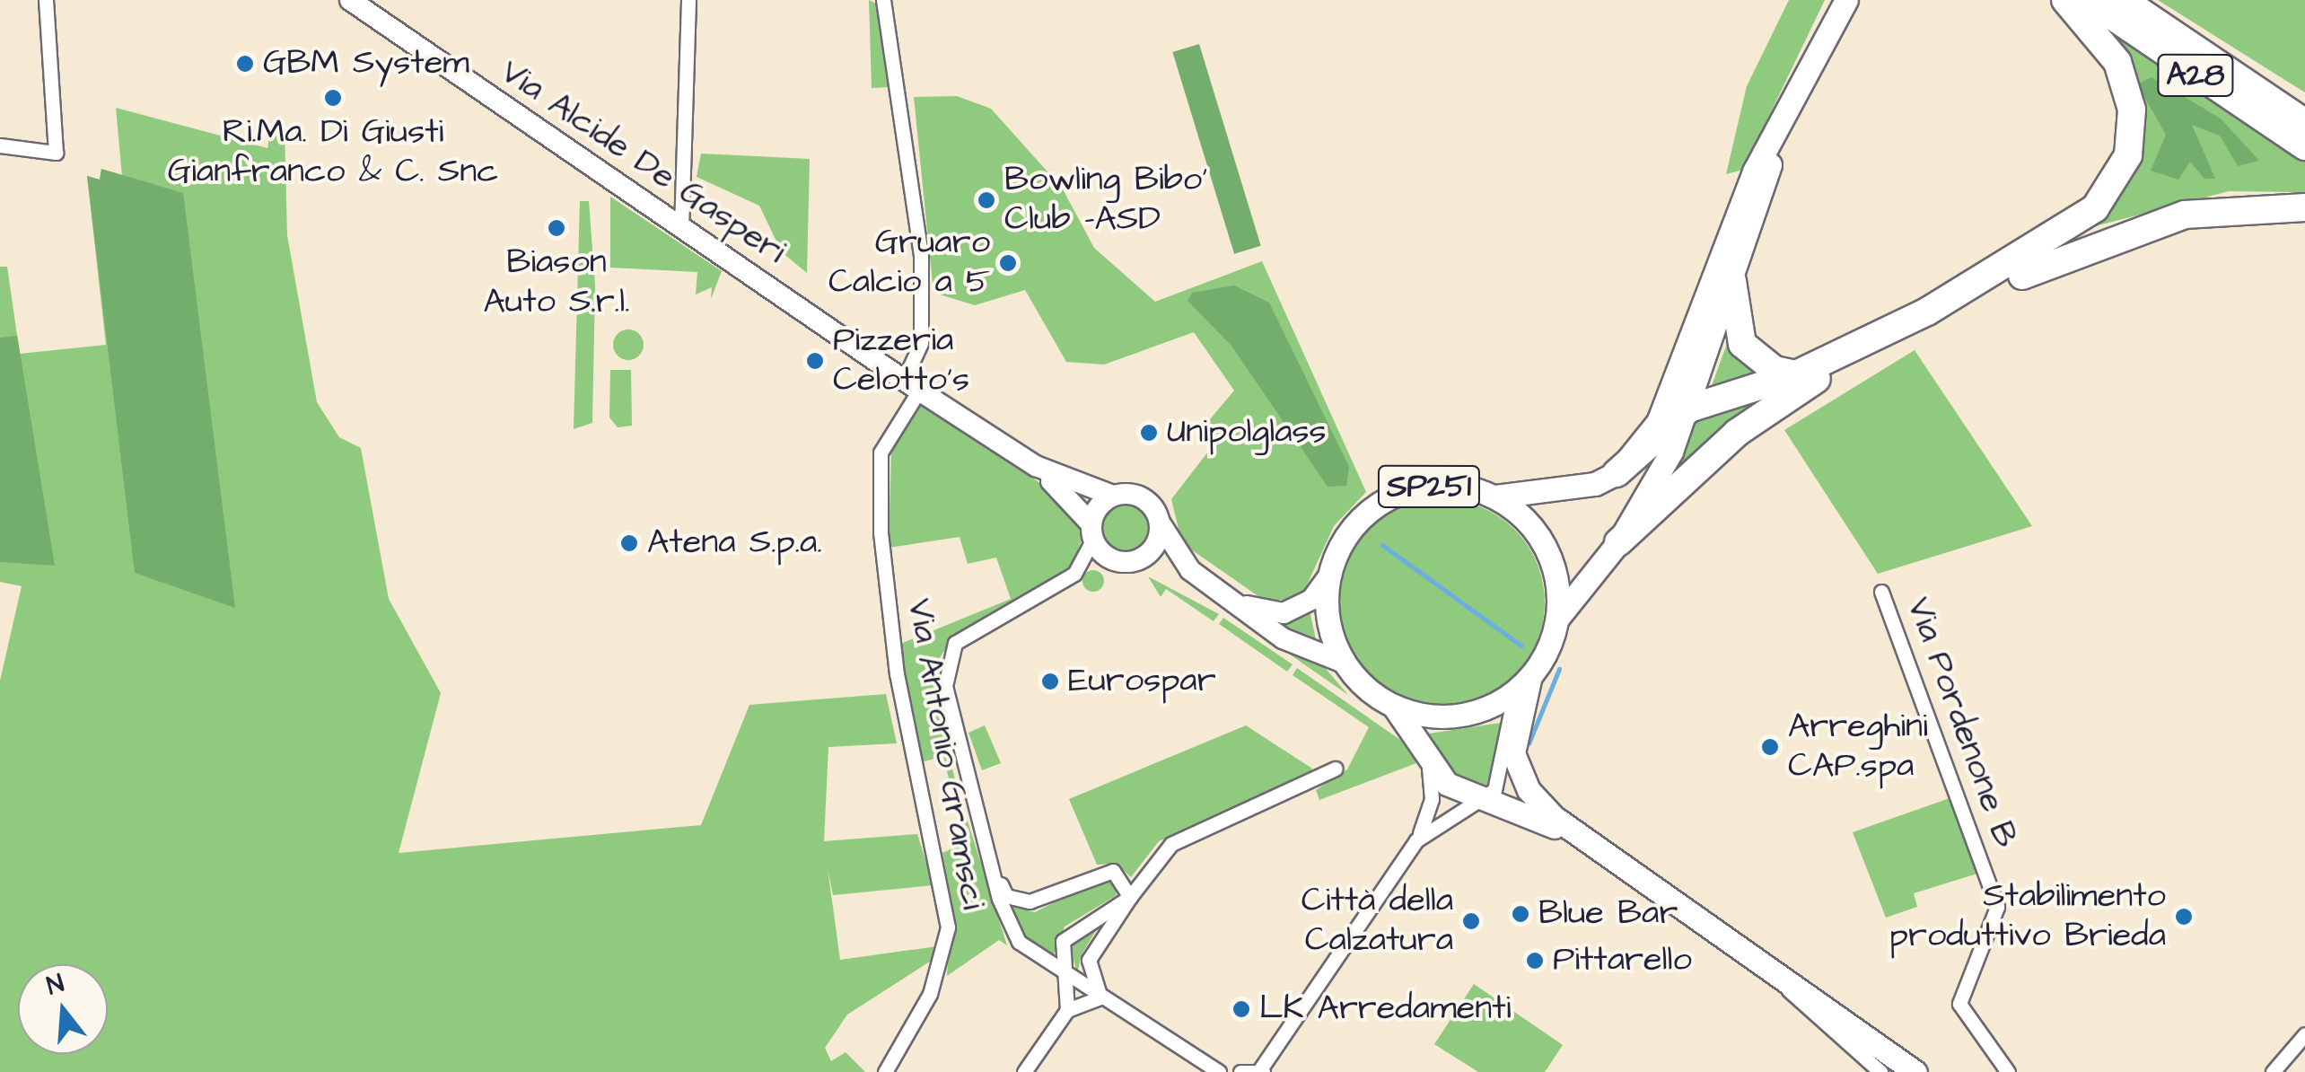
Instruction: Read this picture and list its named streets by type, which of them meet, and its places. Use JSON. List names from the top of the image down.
{
  "streets": {
    "highway": ["A28"],
    "main road": ["Via Alcide De Gasperi", "SP251"],
    "street": ["Via Pordenone B", "Via Antonio Gramsci"]
  },
  "crossings": [
    ["Via Alcide De Gasperi", "Via Antonio Gramsci"]
  ],
  "places": [
    "GBM System",
    "Ri.Ma. Di Giusti Gianfranco & C. Snc",
    "Bowling Bibo' Club -ASD",
    "Biason Auto S.r.l.",
    "Gruaro Calcio a 5",
    "Pizzeria Celotto's",
    "Unipolglass",
    "Atena S.p.a.",
    "Eurospar",
    "Arreghini CAP.spa",
    "Blue Bar",
    "Stabilimento produttivo Brieda",
    "Città della Calzatura",
    "Pittarello",
    "LK Arredamenti"
  ],
  "north": "top"
}
